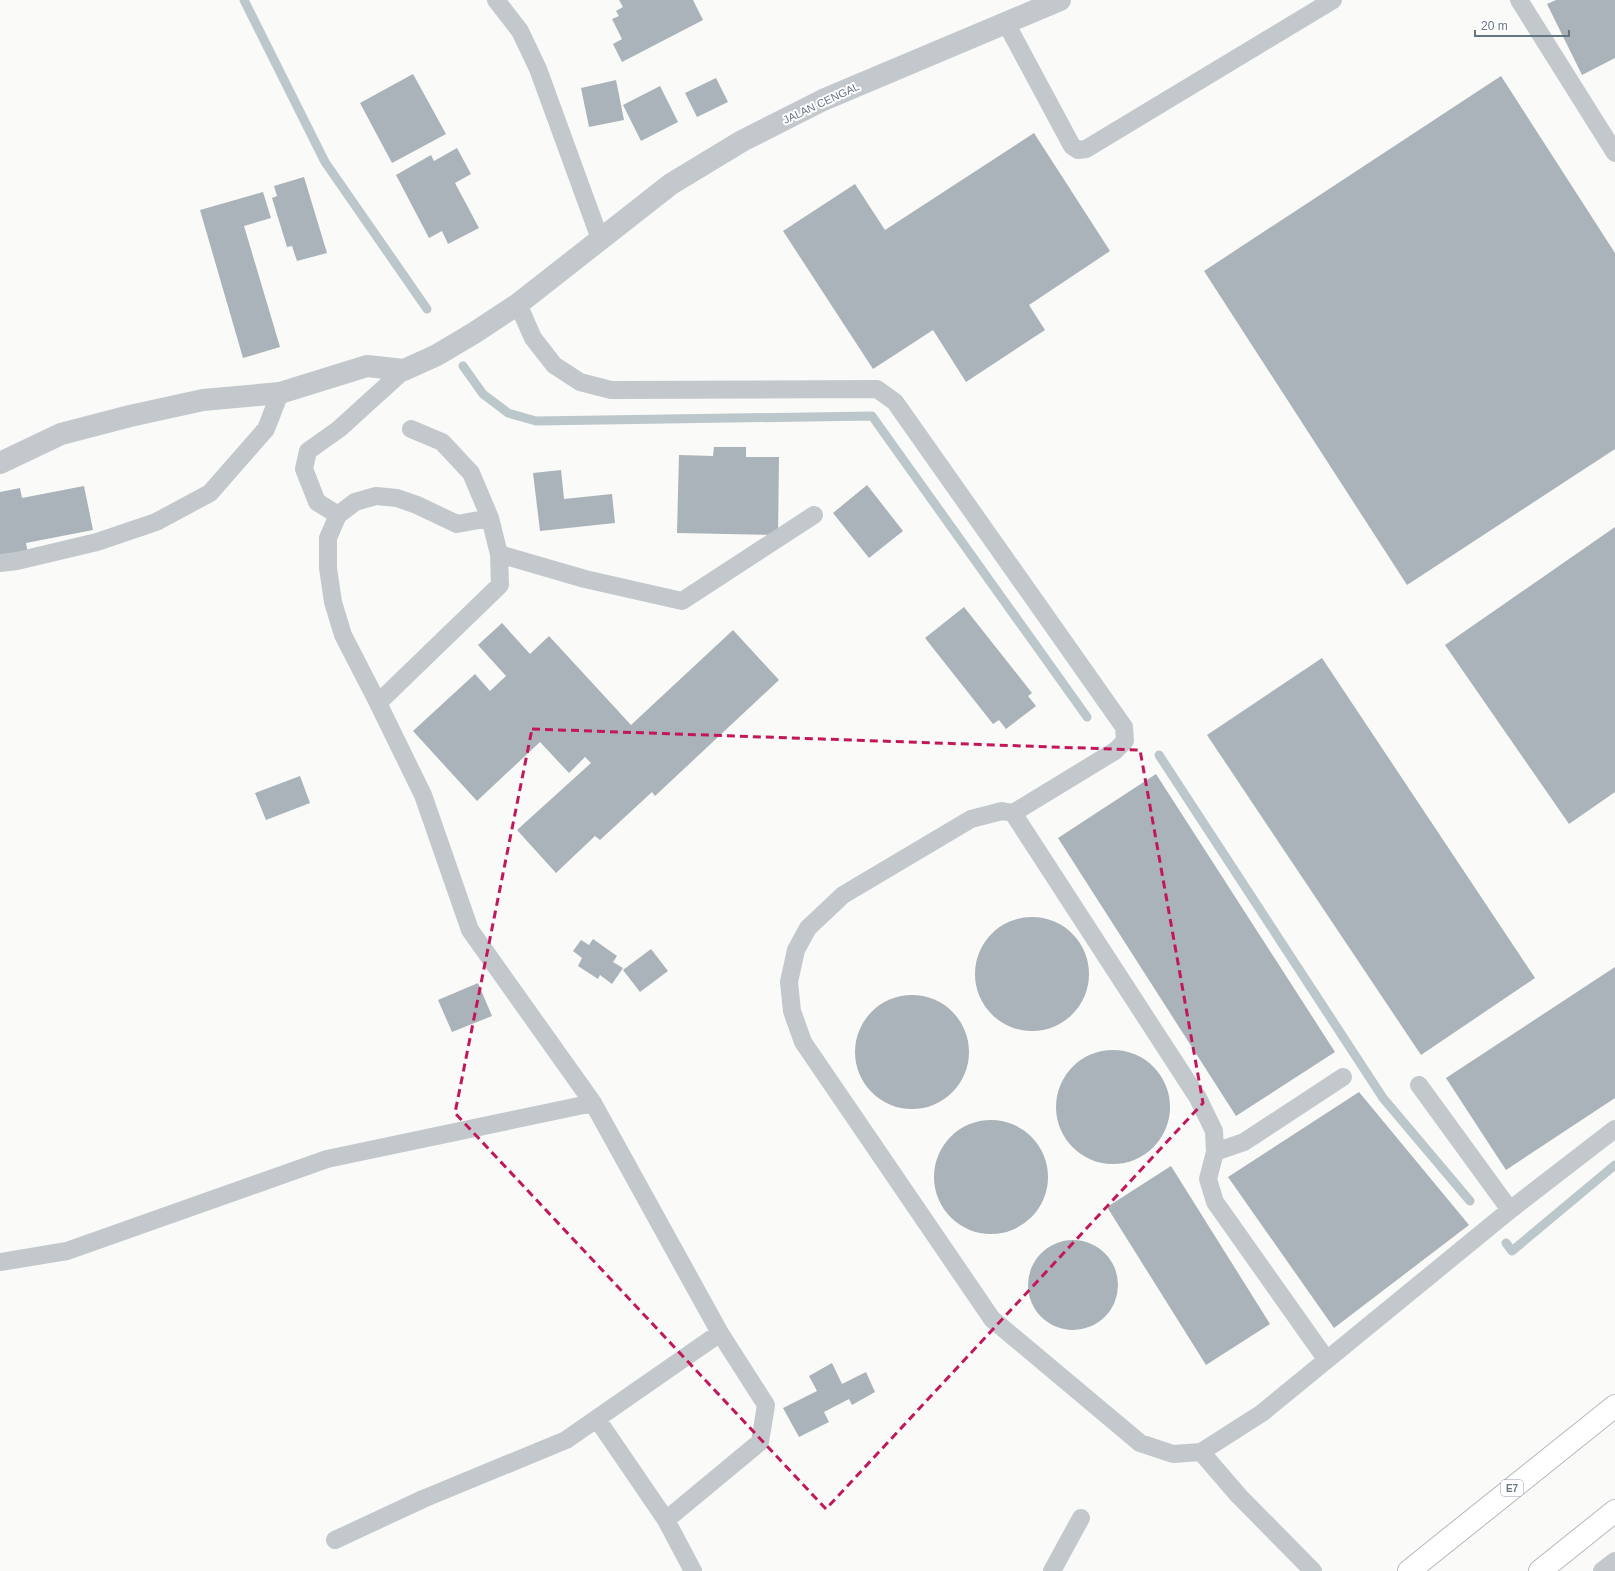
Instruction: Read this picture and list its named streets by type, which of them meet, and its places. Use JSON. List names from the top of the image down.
{
  "streets": {
    "highway": ["E7"],
    "street": ["JALAN CENGAL"]
  },
  "scale_bar": "20 m"
}
